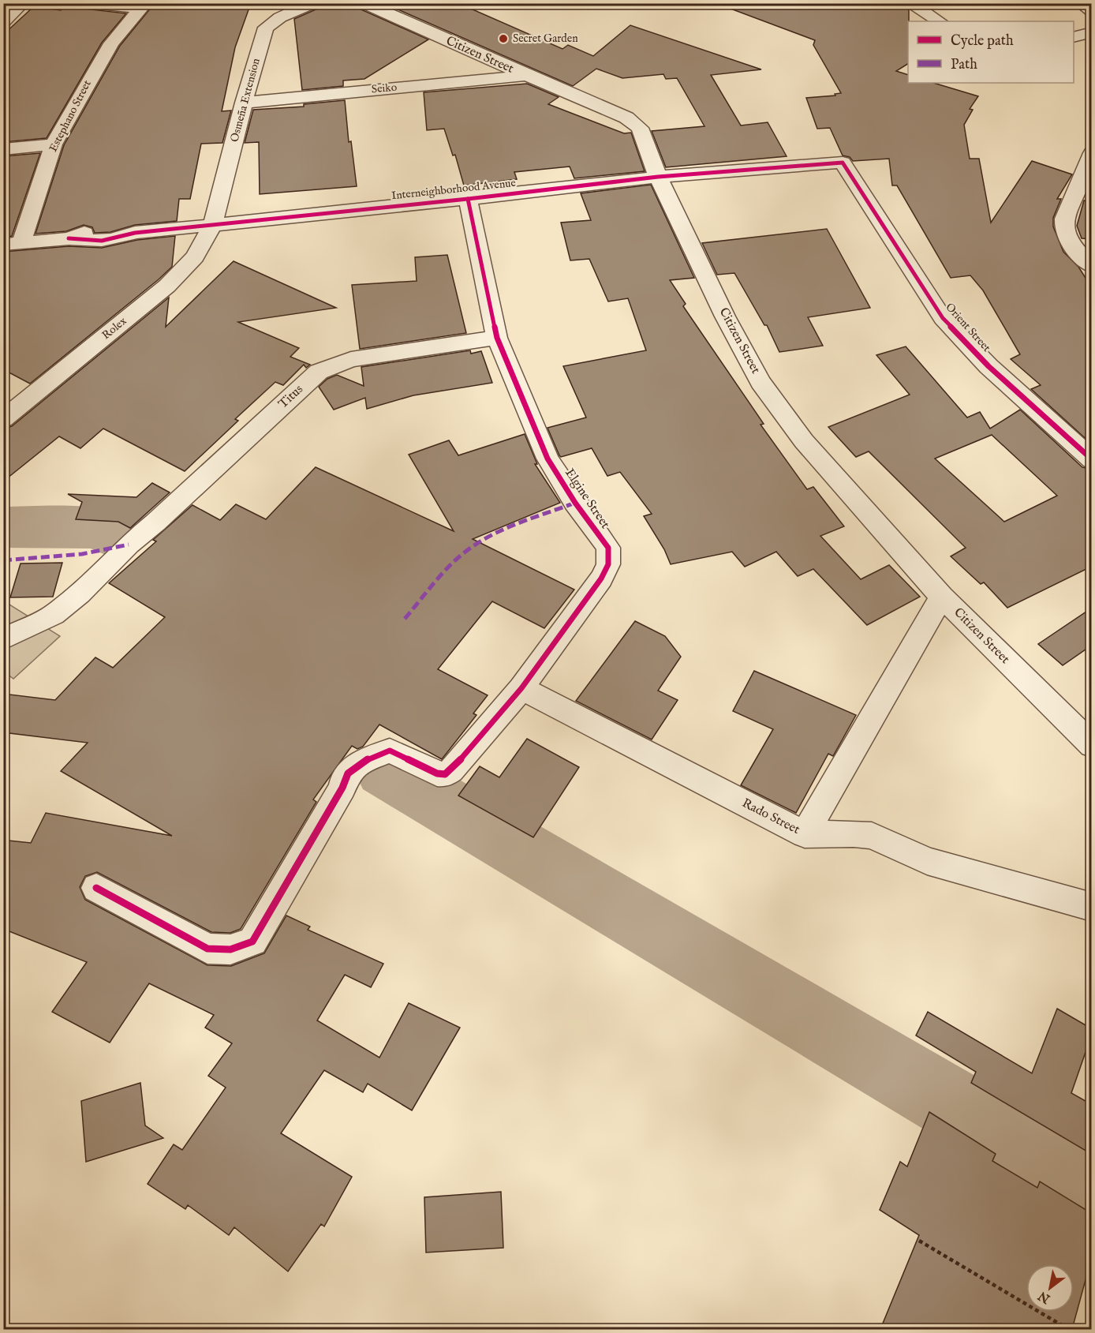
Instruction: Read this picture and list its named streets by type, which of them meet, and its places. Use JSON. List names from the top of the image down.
{
  "streets": {
    "street": [
      "Citizen Street",
      "Seiko",
      "Osmeña Extension",
      "Estephano Street",
      "Interneighborhood Avenue",
      "Orient Street",
      "Rolex",
      "Titus",
      "Elgine Street",
      "Rado Street"
    ]
  },
  "crossings": [
    ["Citizen Street", "Seiko"],
    ["Citizen Street", "Interneighborhood Avenue"],
    ["Seiko", "Osmeña Extension"],
    ["Osmeña Extension", "Interneighborhood Avenue"],
    ["Osmeña Extension", "Rolex"],
    ["Estephano Street", "Interneighborhood Avenue"],
    ["Interneighborhood Avenue", "Orient Street"],
    ["Interneighborhood Avenue", "Rolex"],
    ["Interneighborhood Avenue", "Elgine Street"],
    ["Titus", "Elgine Street"],
    ["Elgine Street", "Rado Street"]
  ],
  "places": ["Secret Garden"],
  "legend": ["Cycle path", "Path"],
  "north": "bottom left"
}
